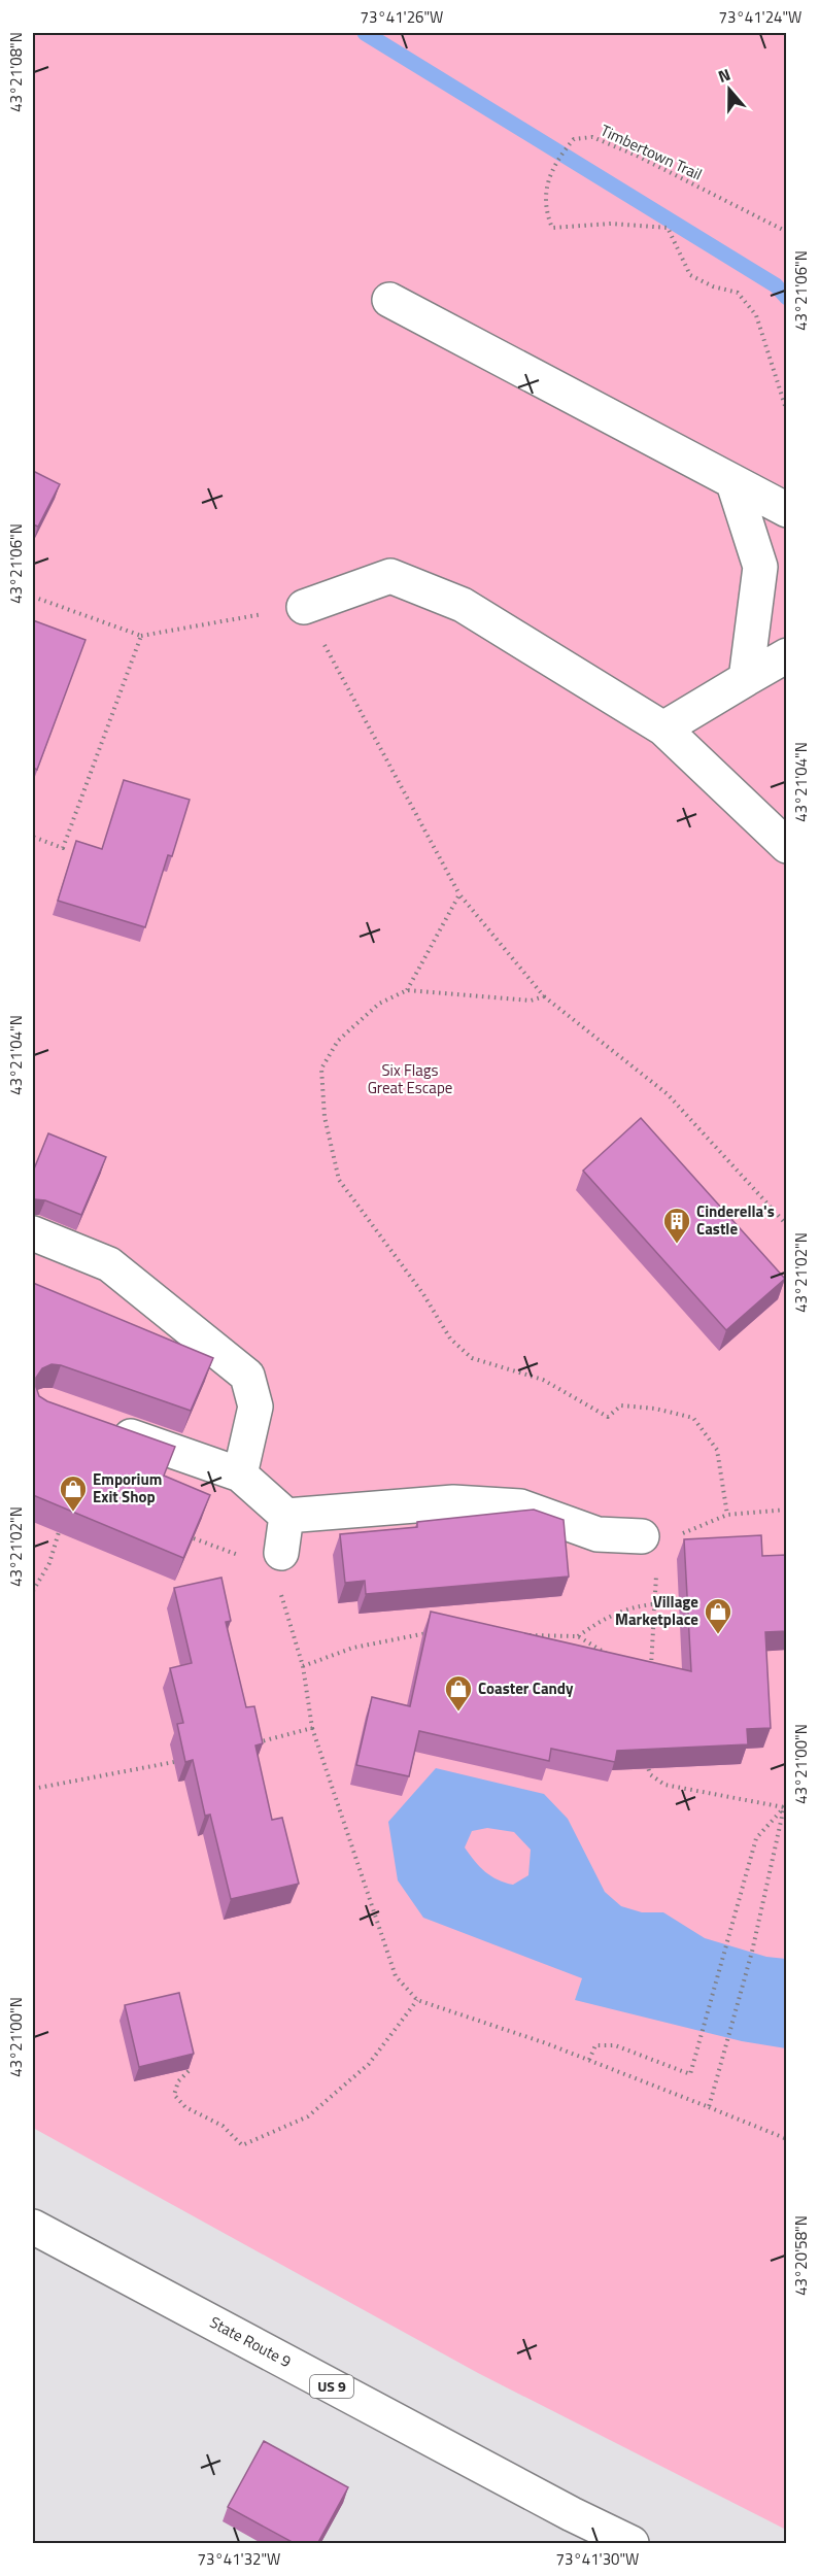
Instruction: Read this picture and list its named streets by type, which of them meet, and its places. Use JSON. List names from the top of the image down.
{
  "streets": {
    "main road": ["State Route 9", "US 9"],
    "path": ["Timbertown Trail"]
  },
  "parks": ["Six Flags Great Escape"],
  "places": {
    "building": ["Cinderella's Castle"],
    "shop": ["Emporium Exit Shop", "Village Marketplace", "Coaster Candy"]
  },
  "north": "top",
  "coordinates": [
    "73°41'26\"W",
    "73°41'24\"W",
    "43°21'08\"N",
    "43°21'06\"N",
    "43°21'04\"N",
    "43°21'02\"N",
    "43°21'00\"N",
    "43°20'58\"N",
    "73°41'32\"W",
    "73°41'30\"W"
  ]
}
